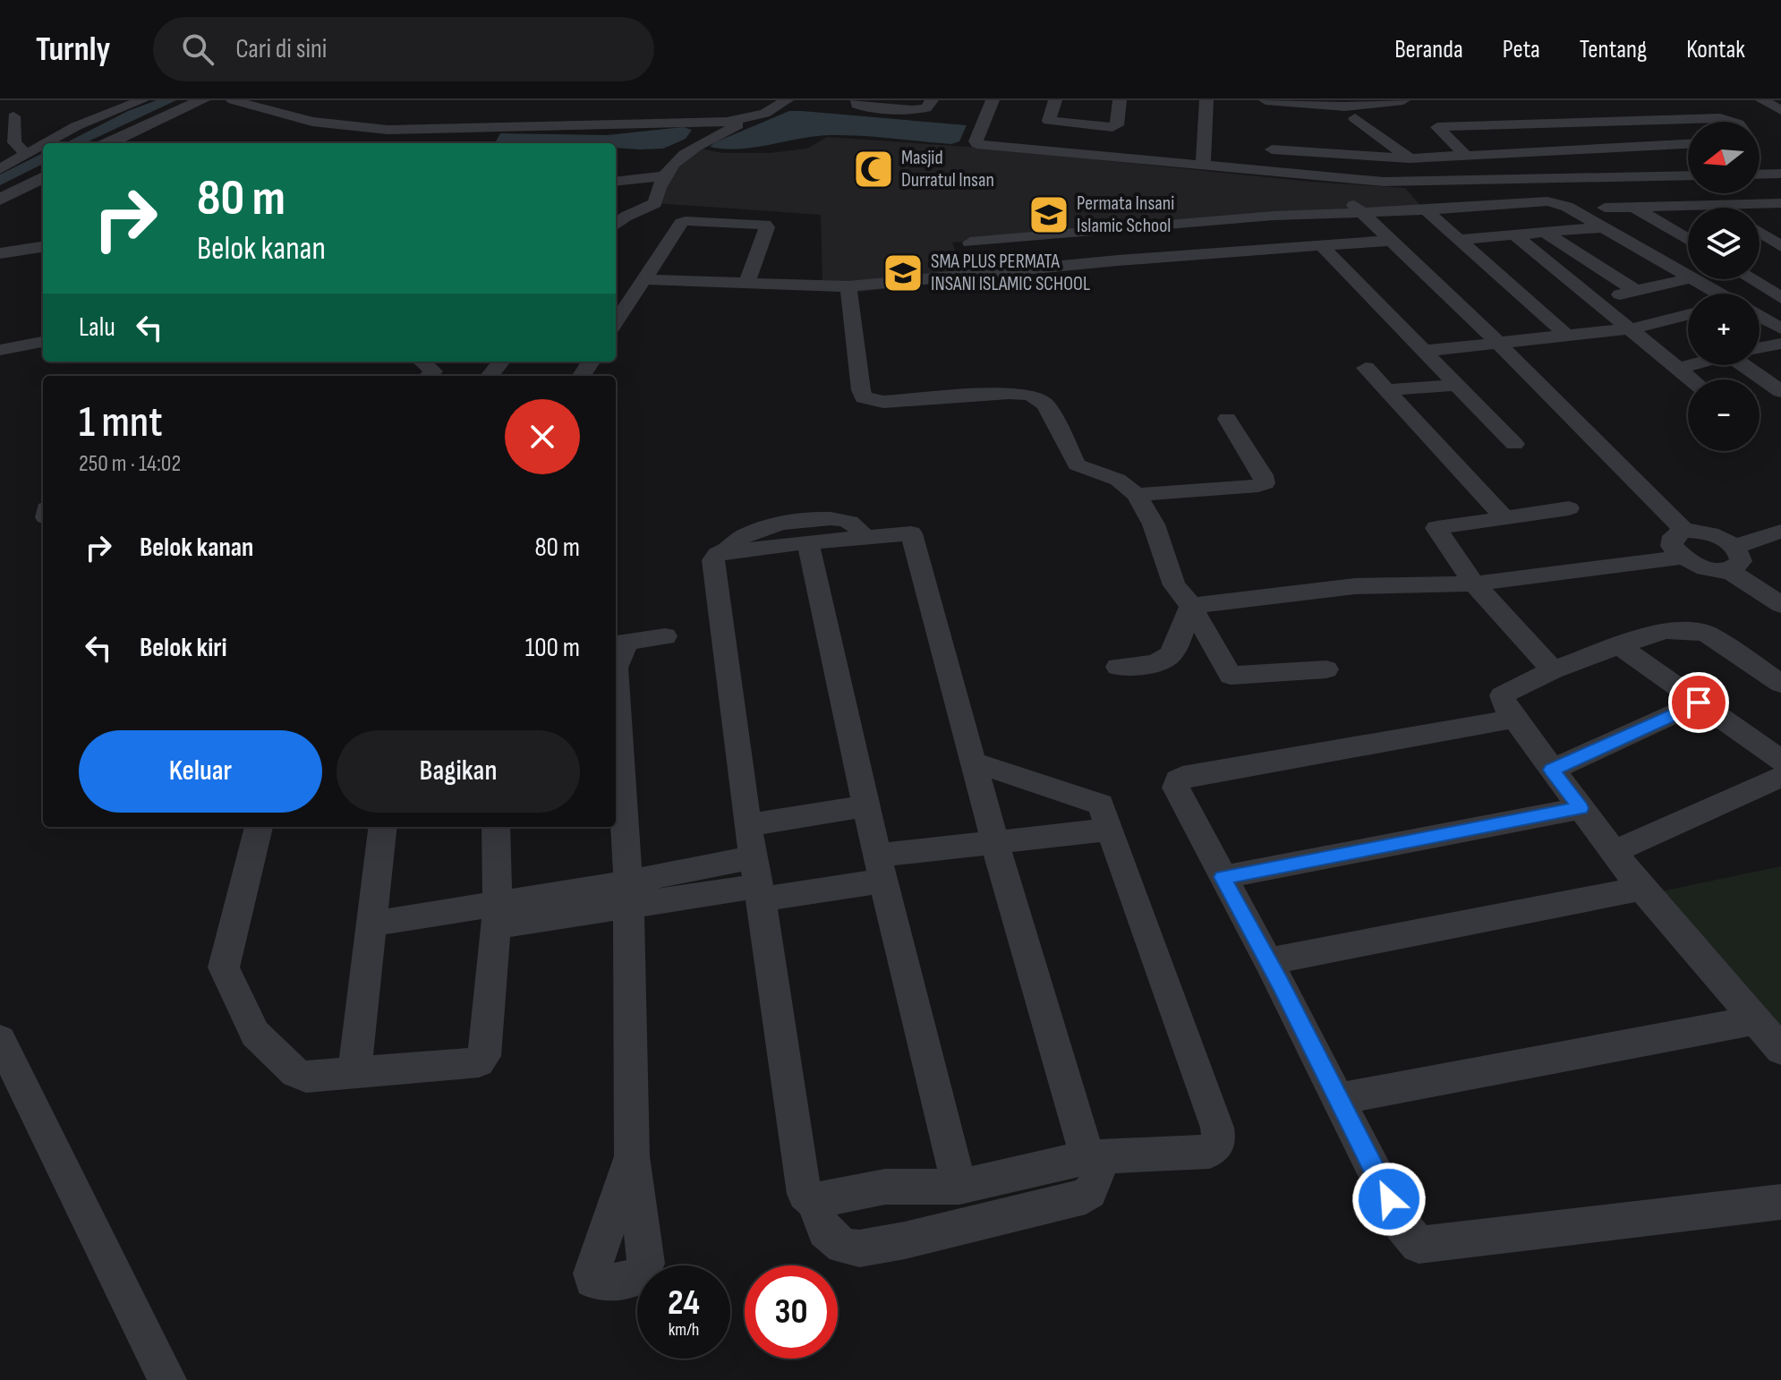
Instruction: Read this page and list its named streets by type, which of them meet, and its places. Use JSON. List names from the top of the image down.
{
  "places": {
    "mosque": ["Masjid Durratul Insan"],
    "school or university": ["Permata Insani Islamic School", "SMA PLUS PERMATA INSANI ISLAMIC SCHOOL"]
  },
  "north": "left",
  "page": {
    "header": "Turnly",
    "search": "Cari di sini",
    "nav": [
      "Beranda",
      "Peta",
      "Tentang",
      "Kontak"
    ],
    "map_buttons": ["+", "−"],
    "turn": ["80 m", "Belok kanan"],
    "then": "Lalu",
    "heading": ["1 mnt", "250 m · 14:02"],
    "list": [
      {
        "name": "Belok kanan",
        "value": "80 m"
      },
      {
        "name": "Belok kiri",
        "value": "100 m"
      }
    ],
    "buttons": ["Keluar", "Bagikan"],
    "speed": "24 km/h",
    "limit": "30"
  }
}
